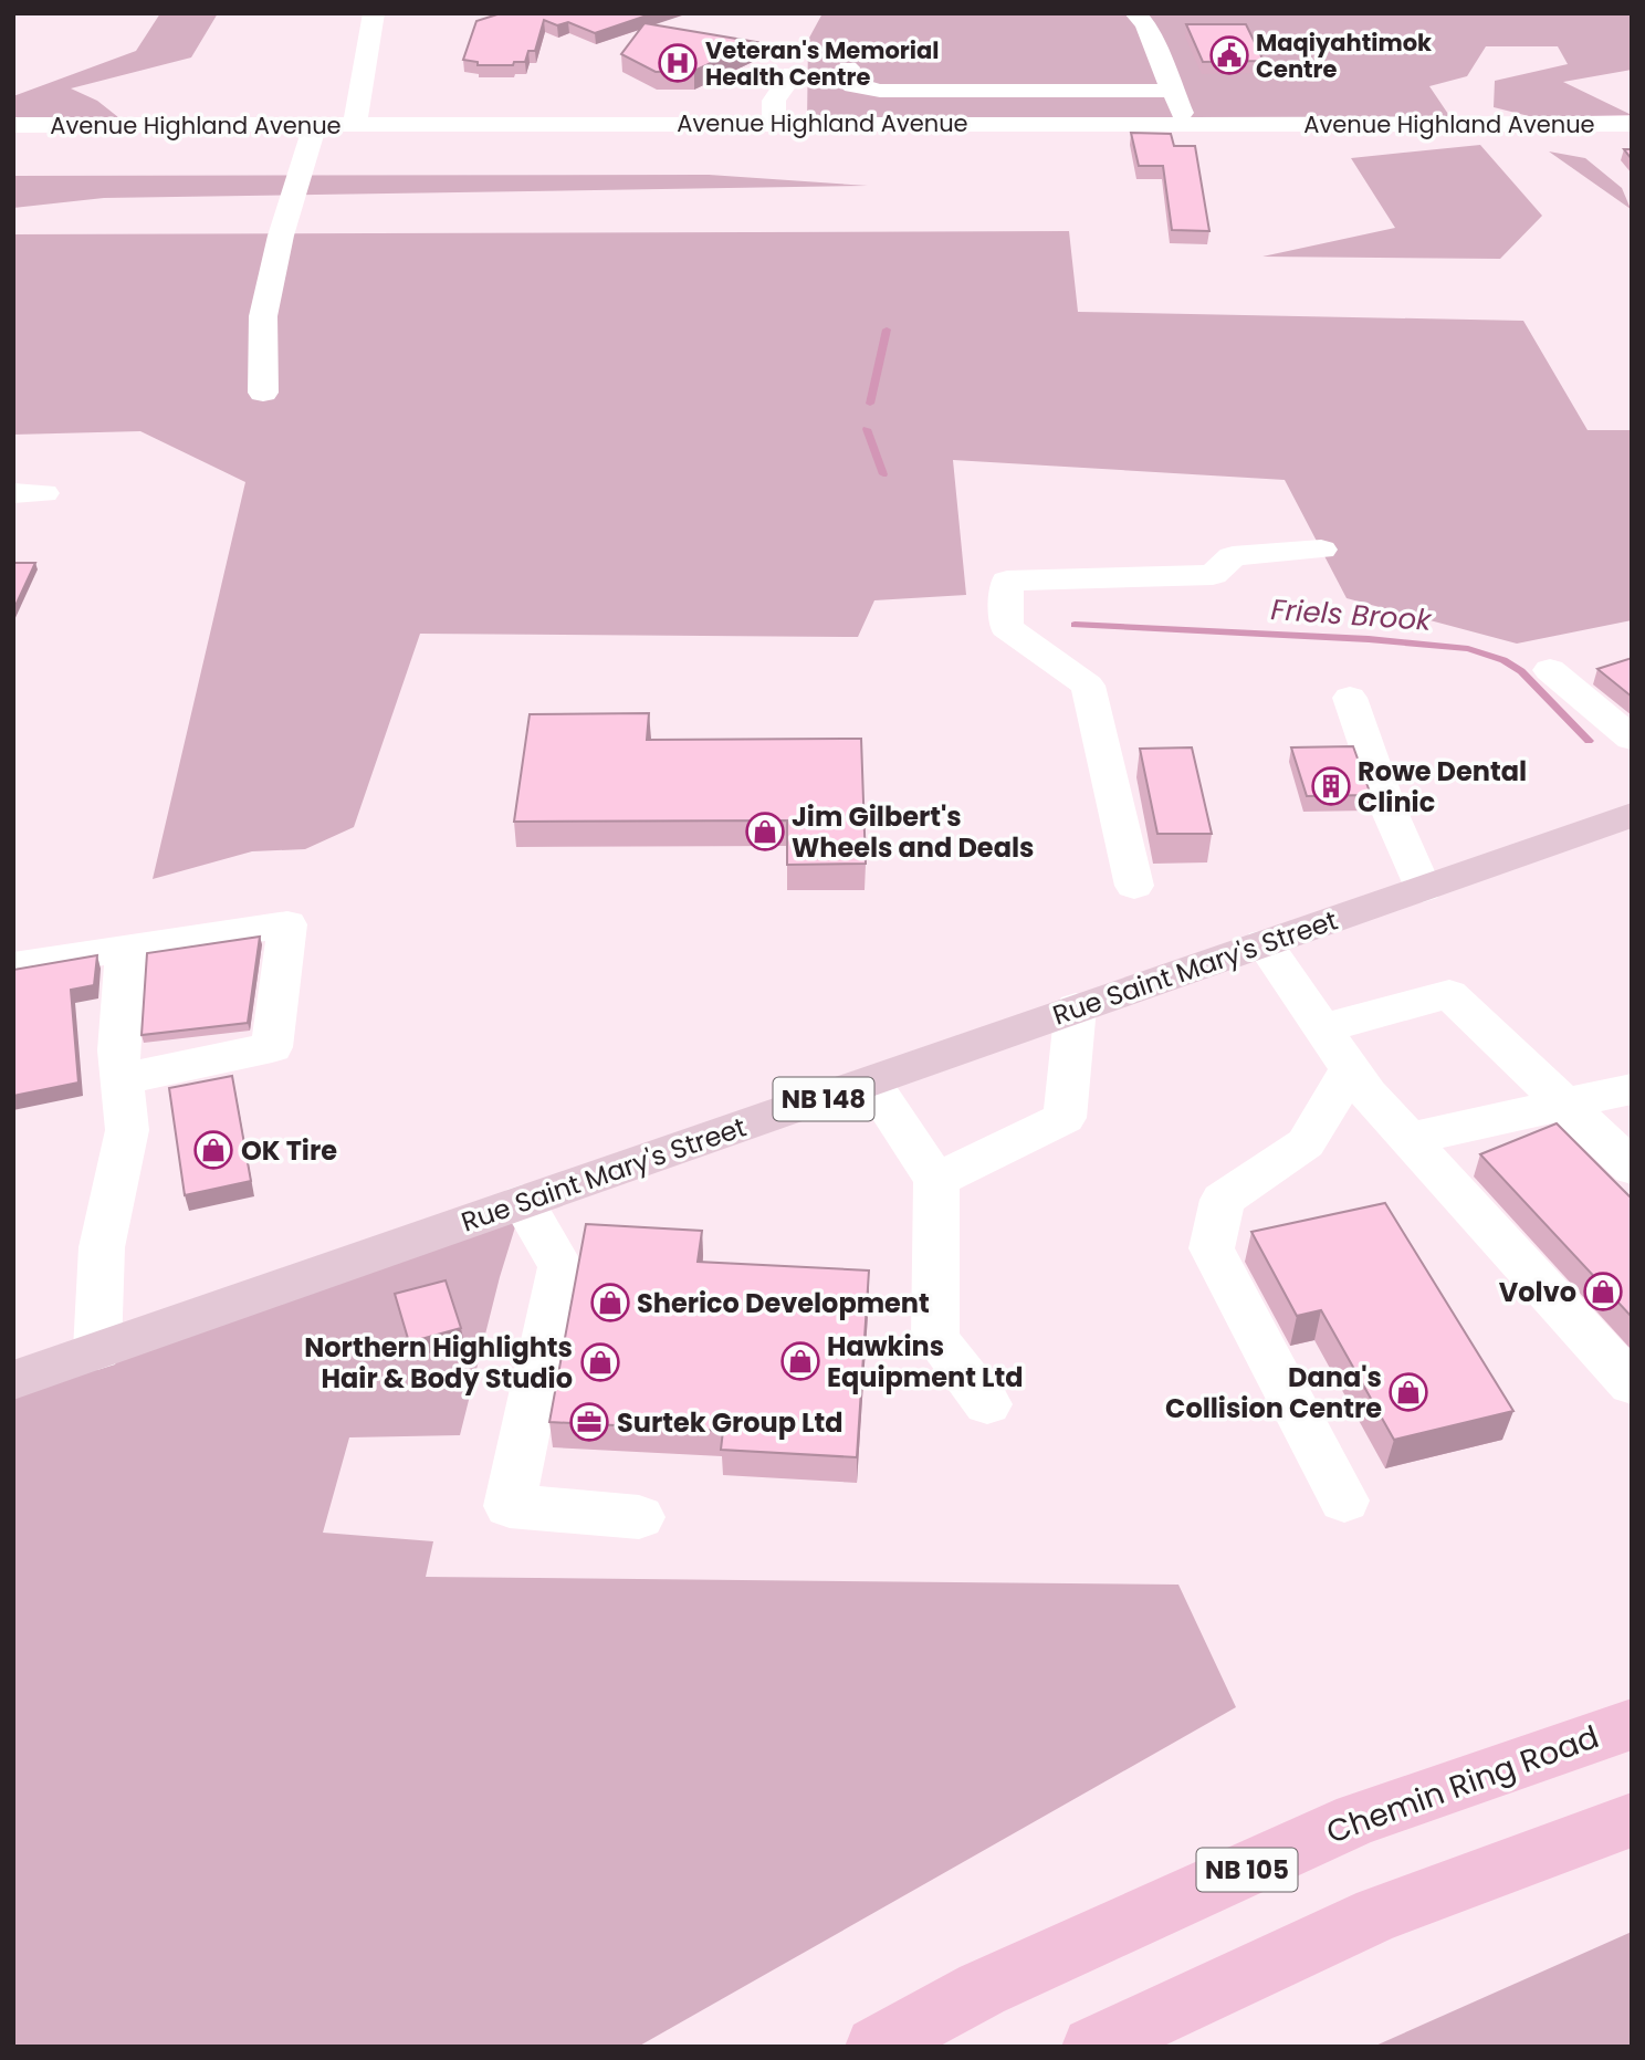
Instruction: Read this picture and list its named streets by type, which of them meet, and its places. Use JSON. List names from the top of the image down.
{
  "streets": {
    "highway": ["Chemin Ring Road", "NB 105"],
    "main road": ["Rue Saint Mary's Street", "NB 148"],
    "street": ["Avenue Highland Avenue"]
  },
  "water": ["Friels Brook"],
  "places": {
    "public building": ["Maqiyahtimok Centre"],
    "hospital": ["Veteran's Memorial Health Centre"],
    "building": ["Rowe Dental Clinic"],
    "shop": [
      "Jim Gilbert's Wheels and Deals",
      "OK Tire",
      "Volvo",
      "Sherico Development",
      "Hawkins Equipment Ltd",
      "Northern Highlights Hair & Body Studio",
      "Dana's Collision Centre"
    ],
    "office": ["Surtek Group Ltd"]
  }
}
